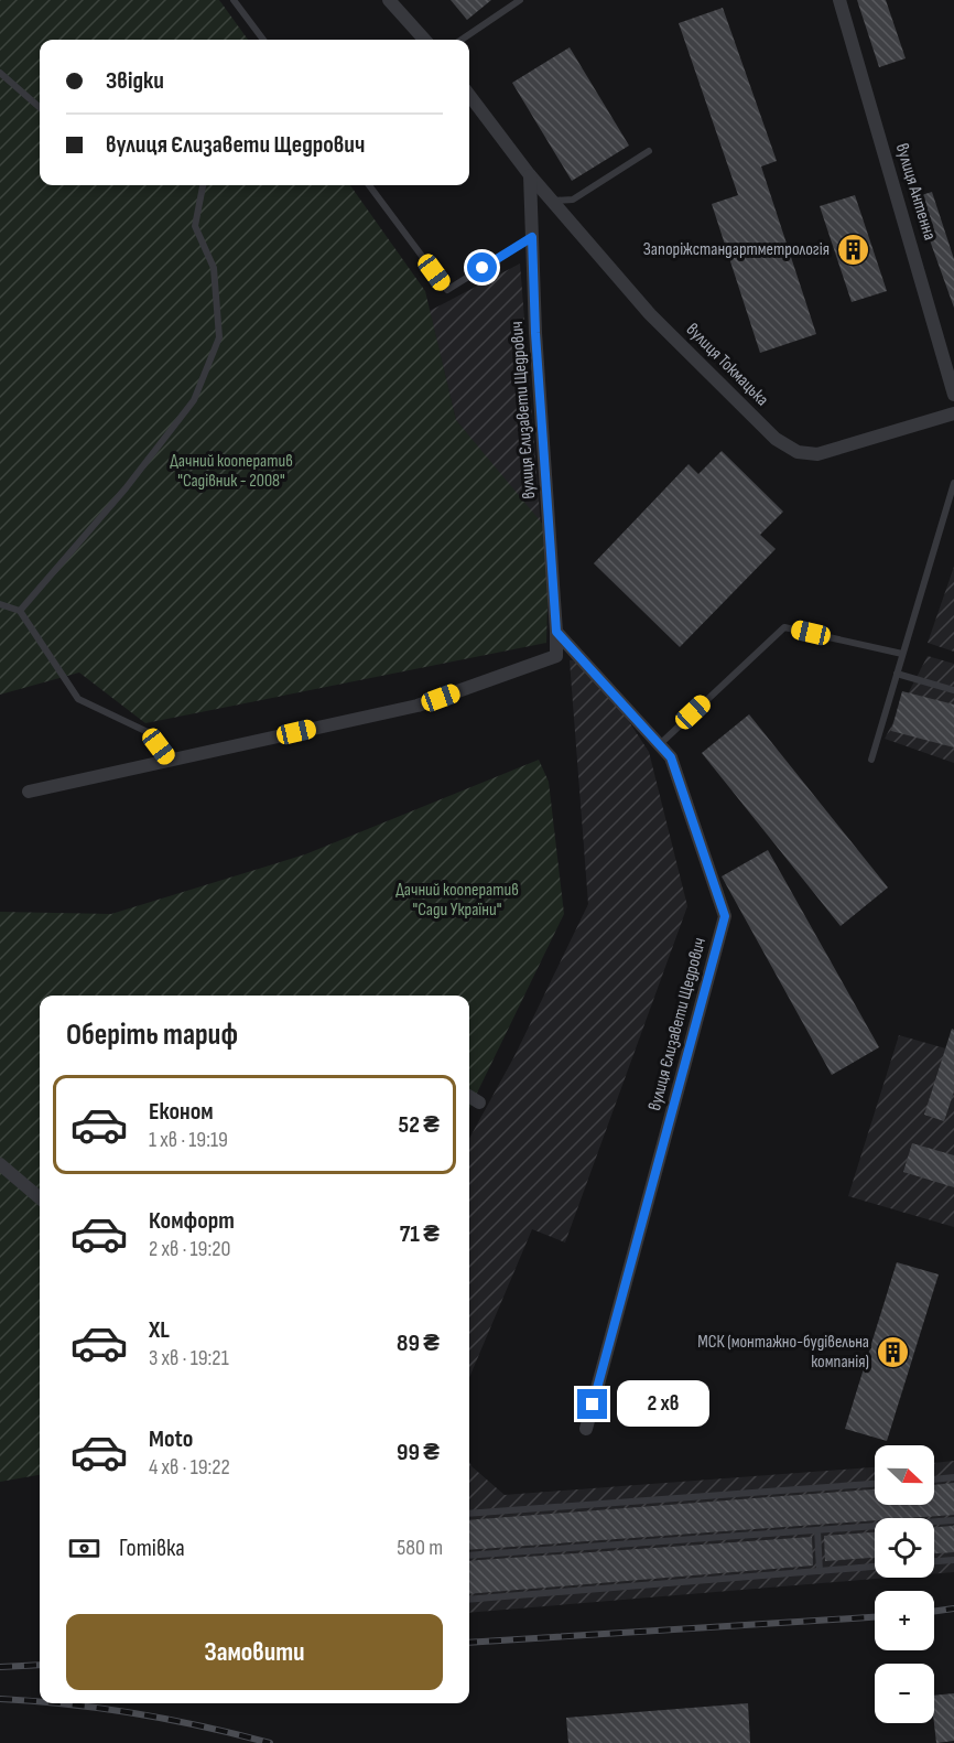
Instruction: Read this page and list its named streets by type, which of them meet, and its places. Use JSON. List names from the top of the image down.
{
  "streets": {
    "street": ["вулиця Антенна", "вулиця Токмацька", "вулиця Єлизавети Щедрович"]
  },
  "crossings": [
    ["вулиця Токмацька", "вулиця Єлизавети Щедрович"]
  ],
  "parks": ["Дачний кооператив \"Садівник - 2008\"", "Дачний кооператив \"Сади України\""],
  "places": {
    "building": ["Запоріжстандартметрологія", "МСК (монтажно-будівельна компанія)"]
  },
  "north": "right",
  "page": {
    "banner": ["Звідки", "вулиця Єлизавети Щедрович"],
    "heading": "Оберіть тариф",
    "list": [
      {
        "name": "Економ",
        "note": "1 хв · 19:19",
        "value": "52 ₴"
      },
      {
        "name": "Комфорт",
        "note": "2 хв · 19:20",
        "value": "71 ₴"
      },
      {
        "name": "XL",
        "note": "3 хв · 19:21",
        "value": "89 ₴"
      },
      {
        "name": "Moto",
        "note": "4 хв · 19:22",
        "value": "99 ₴"
      }
    ],
    "bubble": "2 хв",
    "map_buttons": ["+", "−"],
    "pay": ["Готівка", "580 m"],
    "buttons": "Замовити"
  }
}
